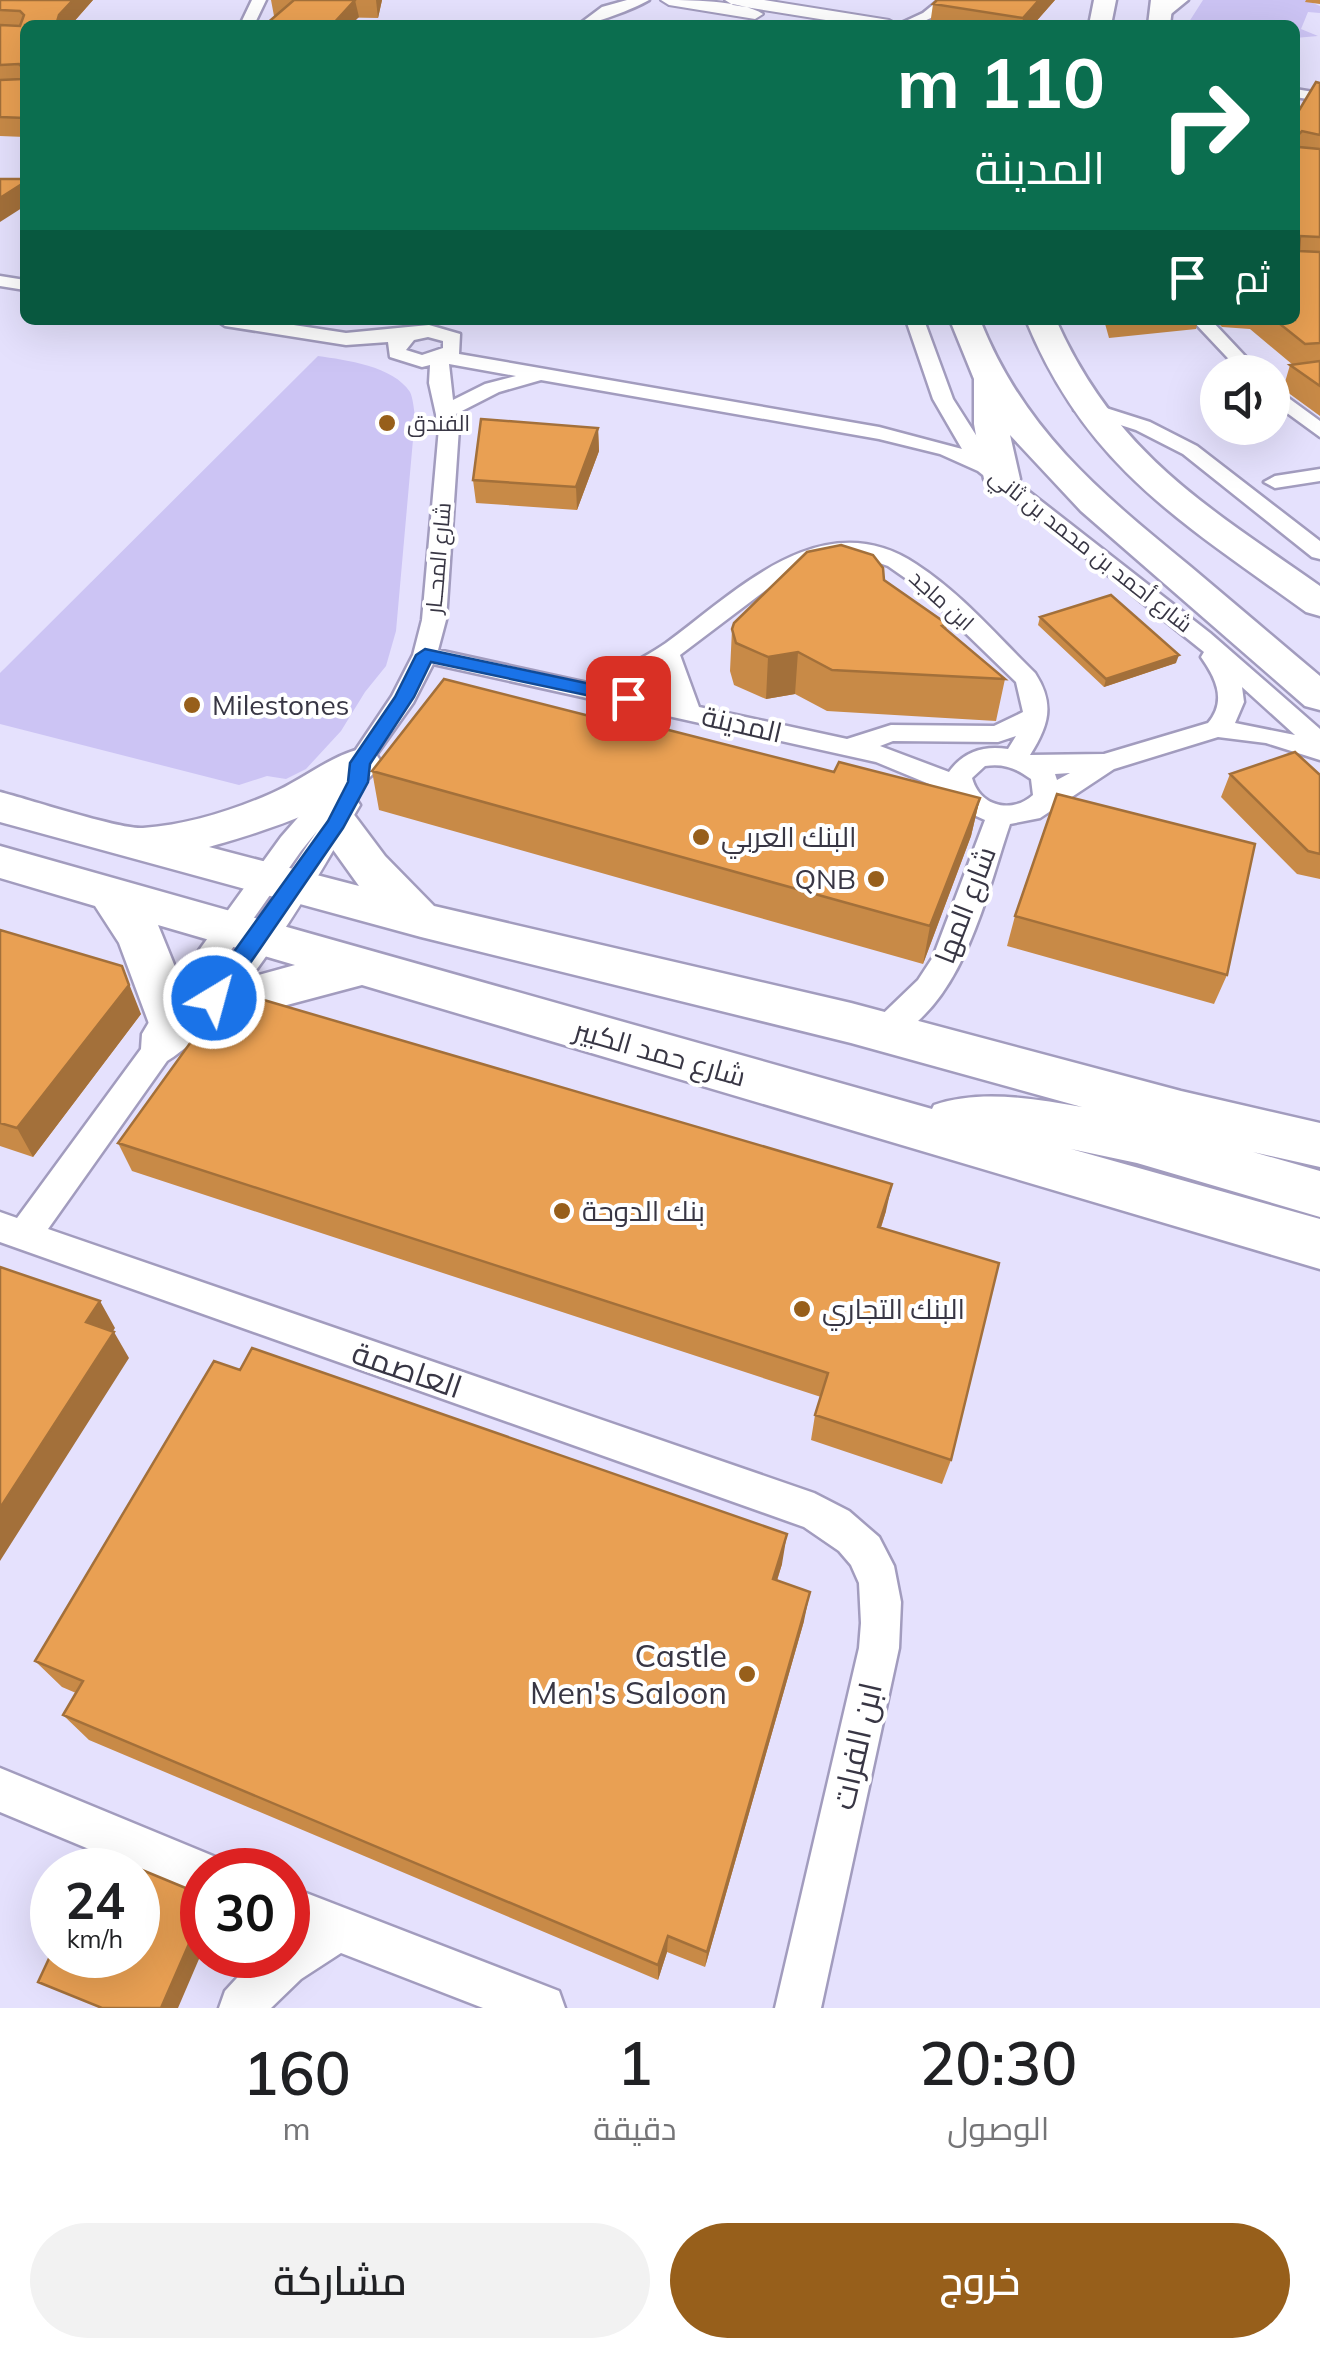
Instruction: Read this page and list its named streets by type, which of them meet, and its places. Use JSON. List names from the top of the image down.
{
  "streets": {
    "main road": ["شارع أحمد بن محمد بن ثاني", "شارع حمد الكبير"],
    "street": [
      "شارع المحــار",
      "ابن ماجد",
      "المدينة",
      "شارع المها",
      "العاصمة",
      "ابن الفرات"
    ]
  },
  "crossings": [
    ["شارع المحــار", "المدينة"],
    ["شارع المحــار", "شارع حمد الكبير"],
    ["شارع المحــار", "العاصمة"],
    ["ابن ماجد", "المدينة"],
    ["المدينة", "شارع المها"],
    ["العاصمة", "ابن الفرات"]
  ],
  "places": [
    "الفندق",
    "Milestones",
    "البنك العربي",
    "QNB",
    "بنك الدوحة",
    "البنك التجاري",
    "Castle Men's Saloon"
  ],
  "page": {
    "turn": ["110 m", "المدينة"],
    "then": "ثم",
    "speed": "24 km/h",
    "limit": "30",
    "eta": [
      "20:30",
      "الوصول",
      "1",
      "دقيقة",
      "160",
      "m"
    ],
    "buttons": ["خروج", "مشاركة"]
  }
}
